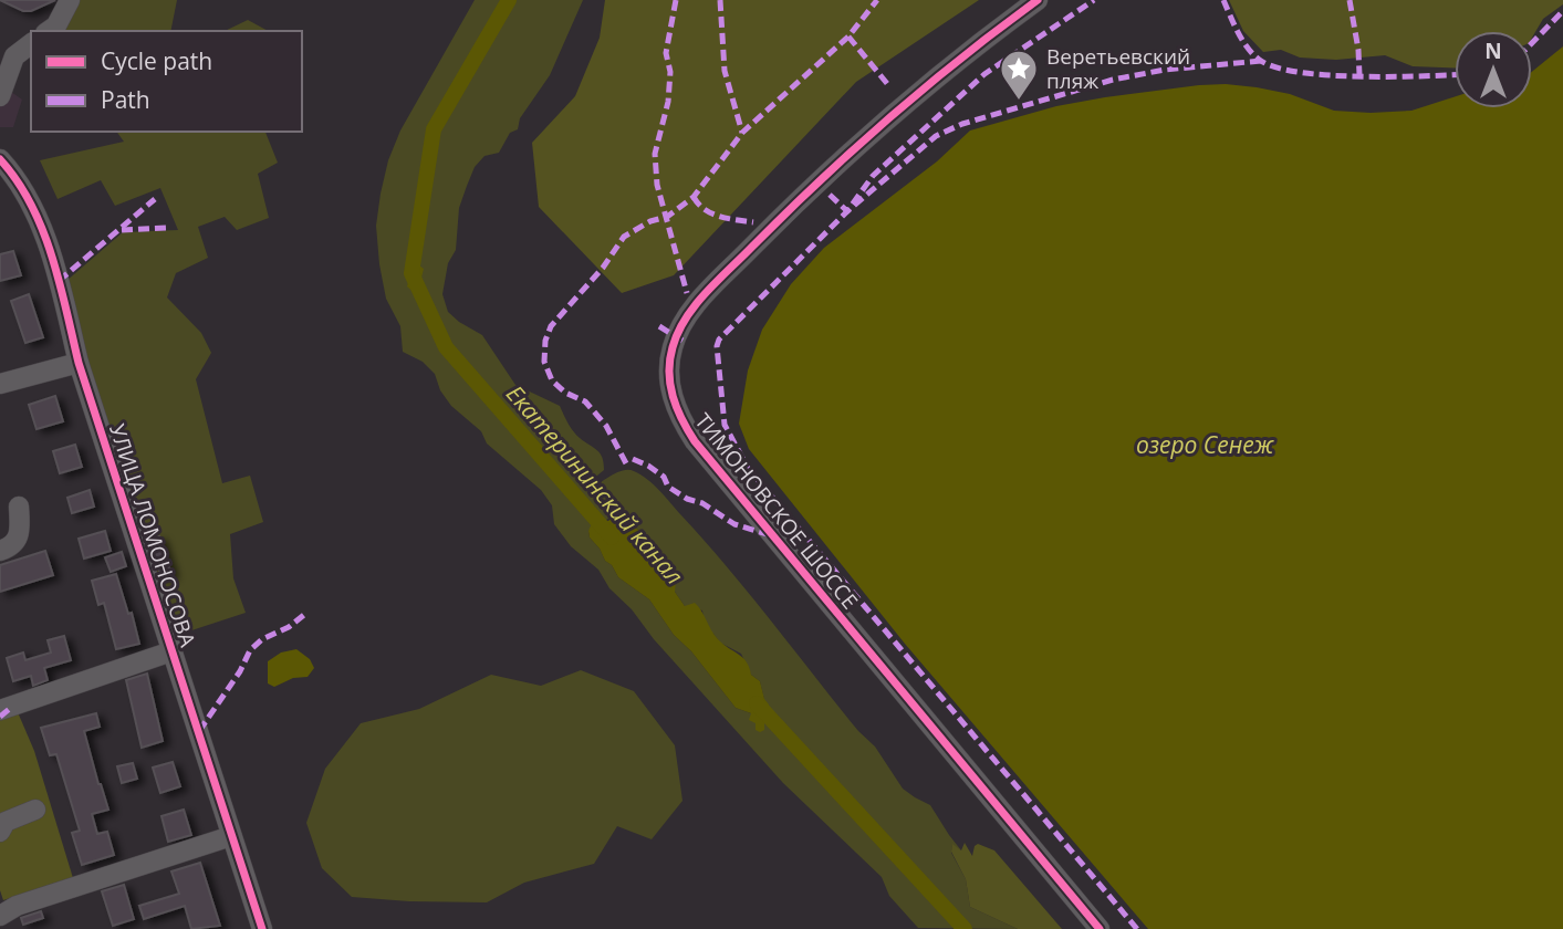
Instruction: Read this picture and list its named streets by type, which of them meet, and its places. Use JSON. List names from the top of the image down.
{
  "streets": {
    "street": ["ТИМОНОВСКОЕ ШОССЕ", "УЛИЦА ЛОМОНОСОВА"]
  },
  "water": ["озеро Сенеж", "Екатерининский канал"],
  "places": {
    "place": ["Веретьевский пляж"]
  },
  "legend": ["Cycle path", "Path"],
  "north": "top"
}
